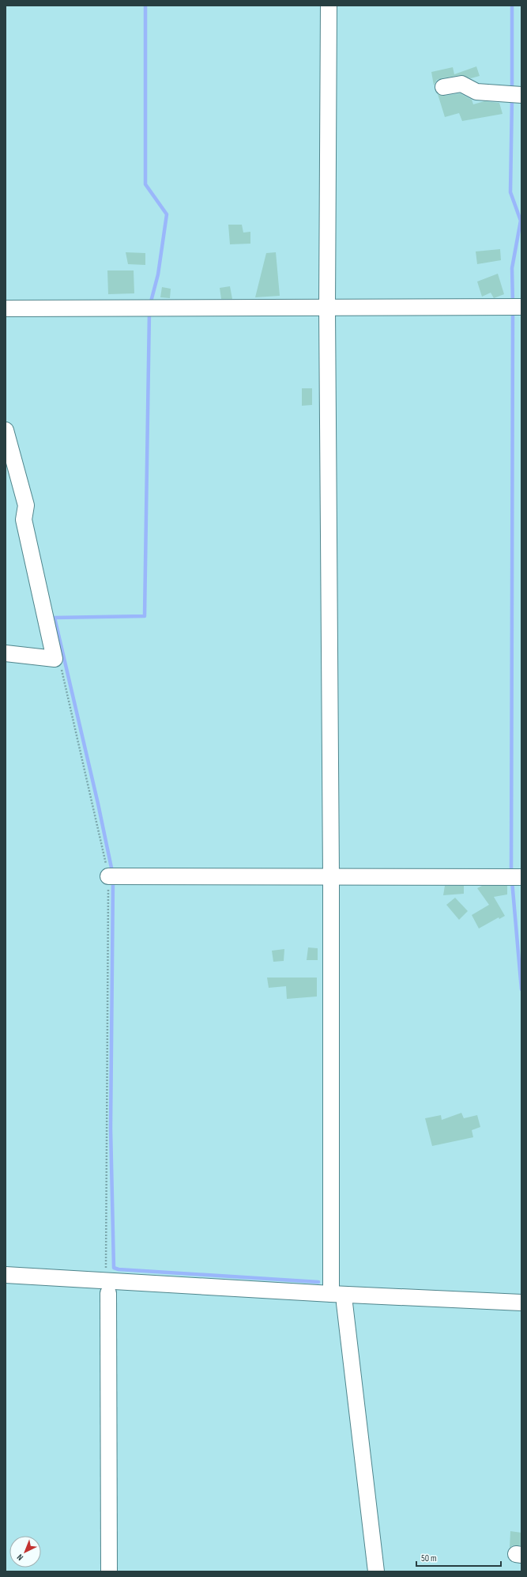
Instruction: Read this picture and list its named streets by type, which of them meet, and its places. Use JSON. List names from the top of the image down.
{
  "scale_bar": "50 m",
  "north": "bottom left"
}
